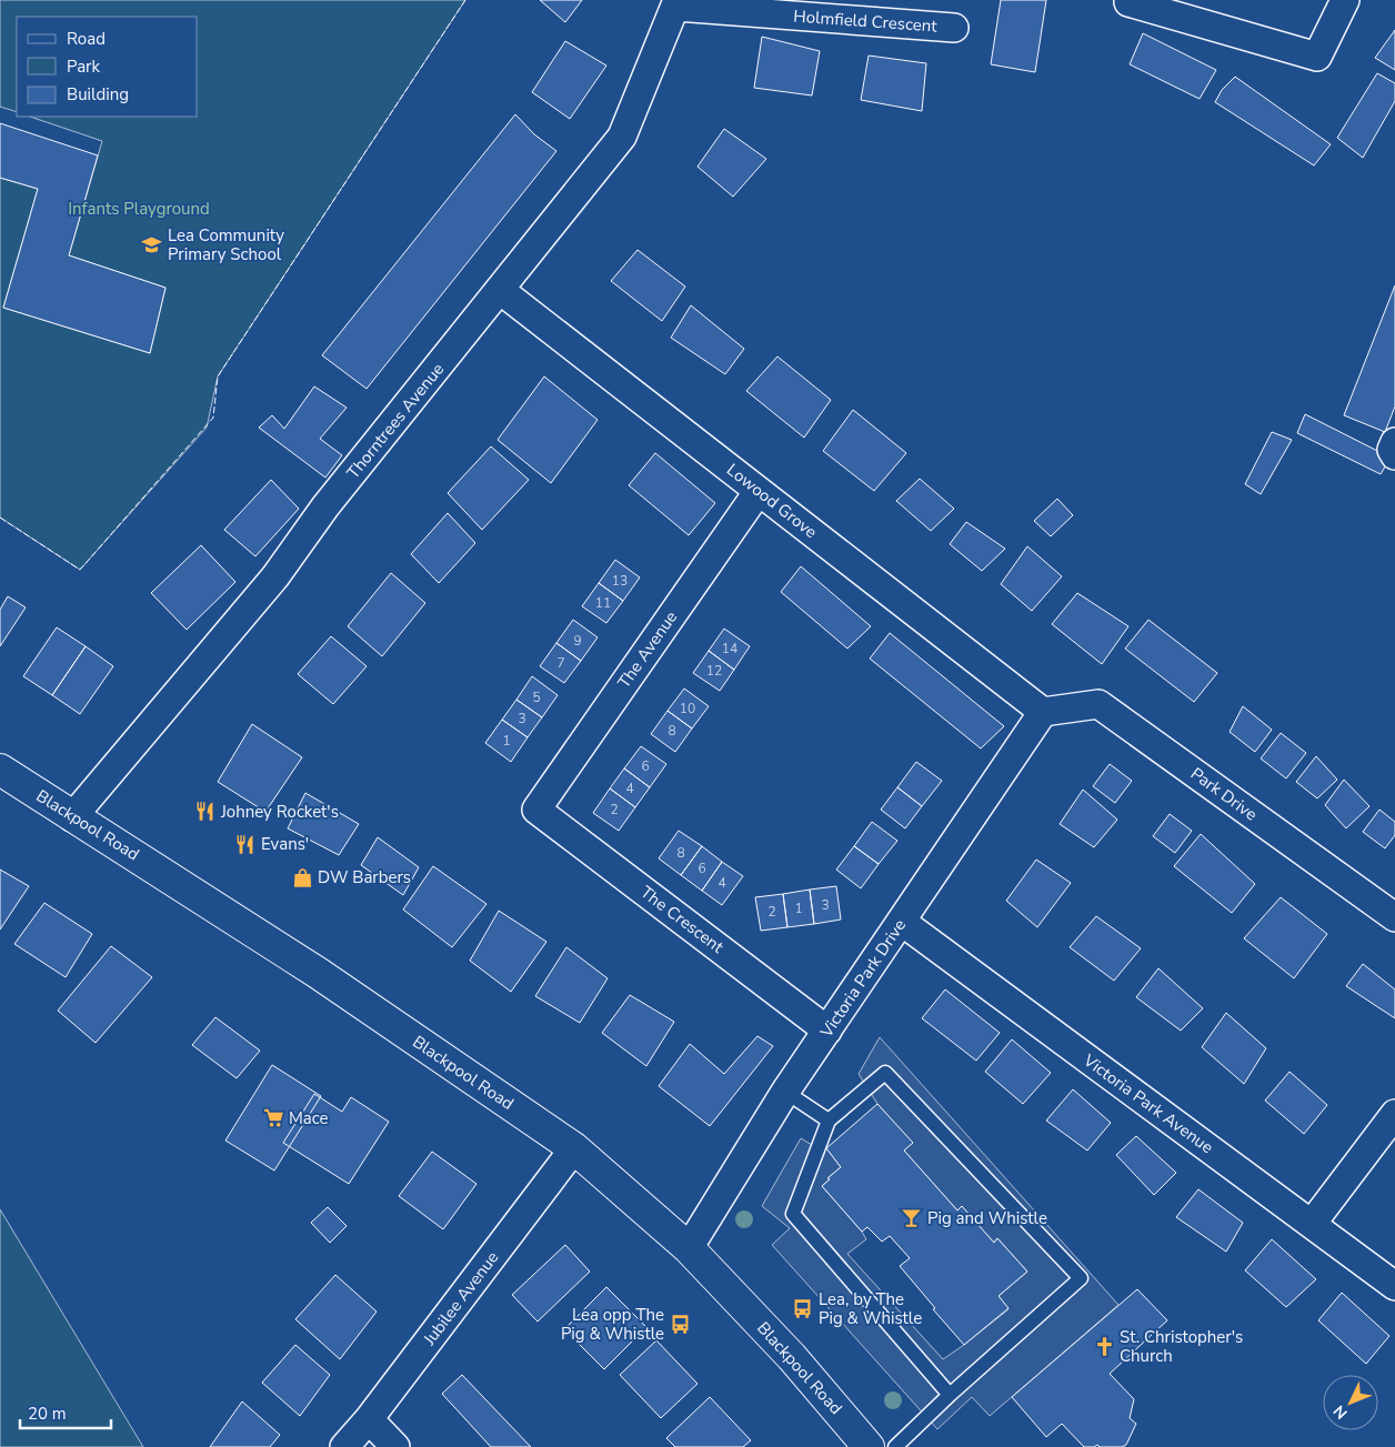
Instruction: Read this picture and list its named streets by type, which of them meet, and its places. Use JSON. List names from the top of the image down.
{
  "streets": {
    "highway": ["Blackpool Road"],
    "street": [
      "Holmfield Crescent",
      "Thorntrees Avenue",
      "Lowood Grove",
      "The Avenue",
      "Park Drive",
      "The Crescent",
      "Victoria Park Drive",
      "Victoria Park Avenue",
      "Jubilee Avenue"
    ]
  },
  "crossings": [
    ["Holmfield Crescent", "Thorntrees Avenue"],
    ["Thorntrees Avenue", "Lowood Grove"],
    ["Thorntrees Avenue", "Blackpool Road"],
    ["Lowood Grove", "The Avenue"],
    ["Lowood Grove", "Park Drive"],
    ["Lowood Grove", "Victoria Park Drive"],
    ["The Avenue", "The Crescent"],
    ["Park Drive", "Victoria Park Drive"],
    ["Blackpool Road", "Victoria Park Drive"],
    ["Blackpool Road", "Jubilee Avenue"],
    ["The Crescent", "Victoria Park Drive"],
    ["Victoria Park Drive", "Victoria Park Avenue"]
  ],
  "parks": ["Infants Playground"],
  "places": {
    "school or university": ["Lea Community Primary School"],
    "restaurant": ["Johney Rocket's", "Evans'"],
    "shop": ["DW Barbers"],
    "supermarket": ["Mace"],
    "bar": ["Pig and Whistle"],
    "bus stop": ["Lea, by The Pig & Whistle", "Lea opp The Pig & Whistle"],
    "church": ["St. Christopher's Church"]
  },
  "house_numbers": [
    "13",
    "11",
    "9",
    "14",
    "7",
    "12",
    "5",
    "10",
    "3",
    "8",
    "1",
    "6",
    "4",
    "2",
    "8",
    "6",
    "4",
    "3",
    "1",
    "2"
  ],
  "legend": ["Road", "Park", "Building"],
  "scale_bar": "20 m",
  "north": "bottom left"
}
